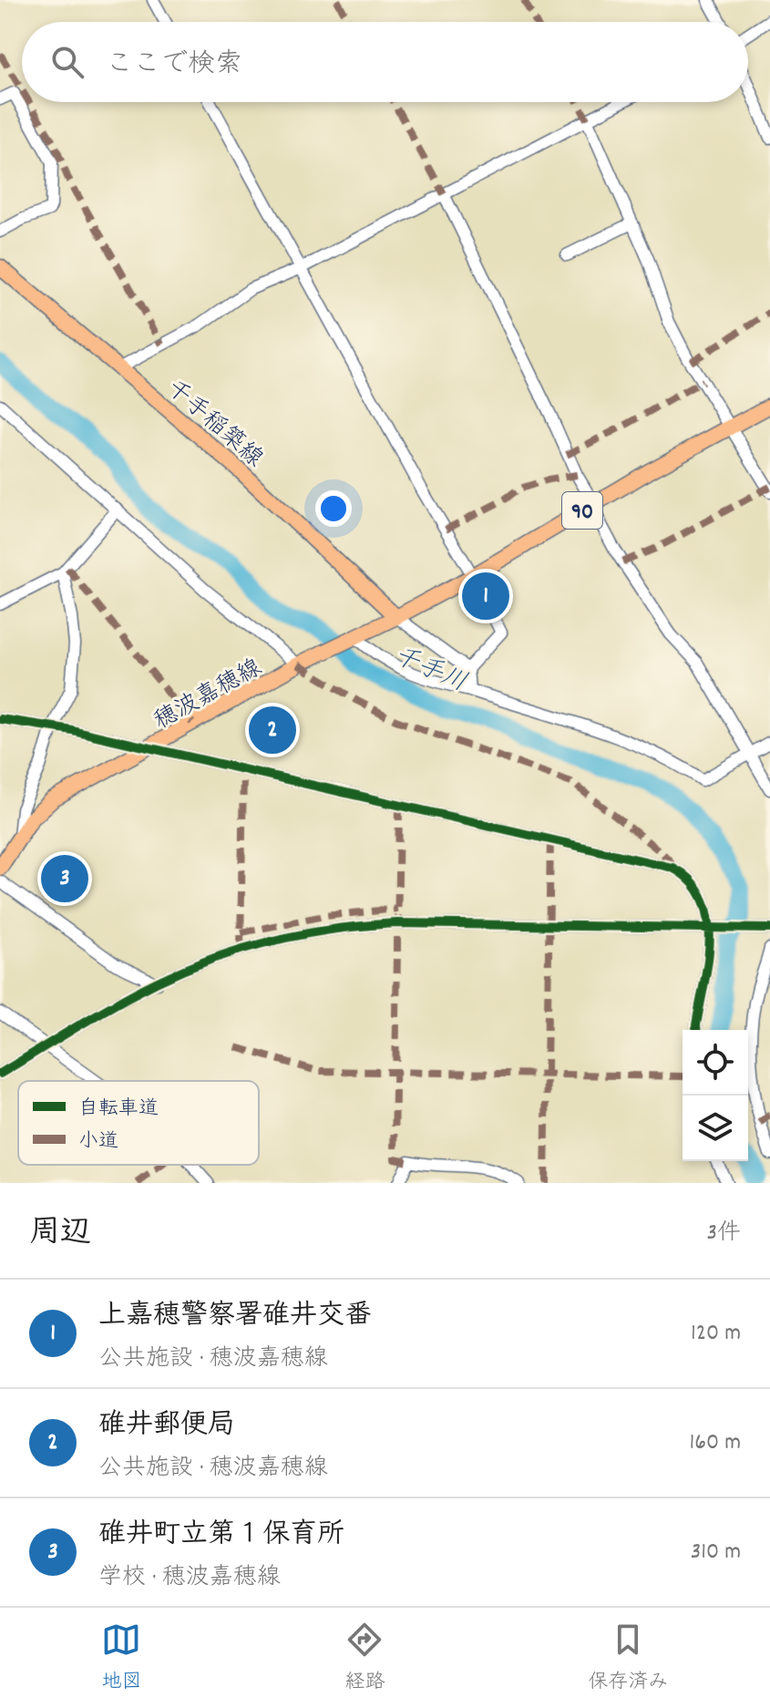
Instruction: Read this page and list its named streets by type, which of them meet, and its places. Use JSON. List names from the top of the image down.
{
  "streets": {
    "main road": ["千手稲築線", "90", "穂波嘉穂線"]
  },
  "crossings": [
    ["千手稲築線", "穂波嘉穂線"]
  ],
  "water": ["千手川"],
  "legend": ["自転車道", "小道"],
  "page": {
    "search": "ここで検索",
    "pins": ["1", "2", "3"],
    "heading": ["周辺", "3件"],
    "list": [
      {
        "mark": "1",
        "name": "上嘉穂警察署碓井交番",
        "note": "公共施設 · 穂波嘉穂線",
        "value": "120 m"
      },
      {
        "mark": "2",
        "name": "碓井郵便局",
        "note": "公共施設 · 穂波嘉穂線",
        "value": "160 m"
      },
      {
        "mark": "3",
        "name": "碓井町立第１保育所",
        "note": "学校 · 穂波嘉穂線",
        "value": "310 m"
      }
    ],
    "nav": ["地図", "経路", "保存済み"]
  }
}
